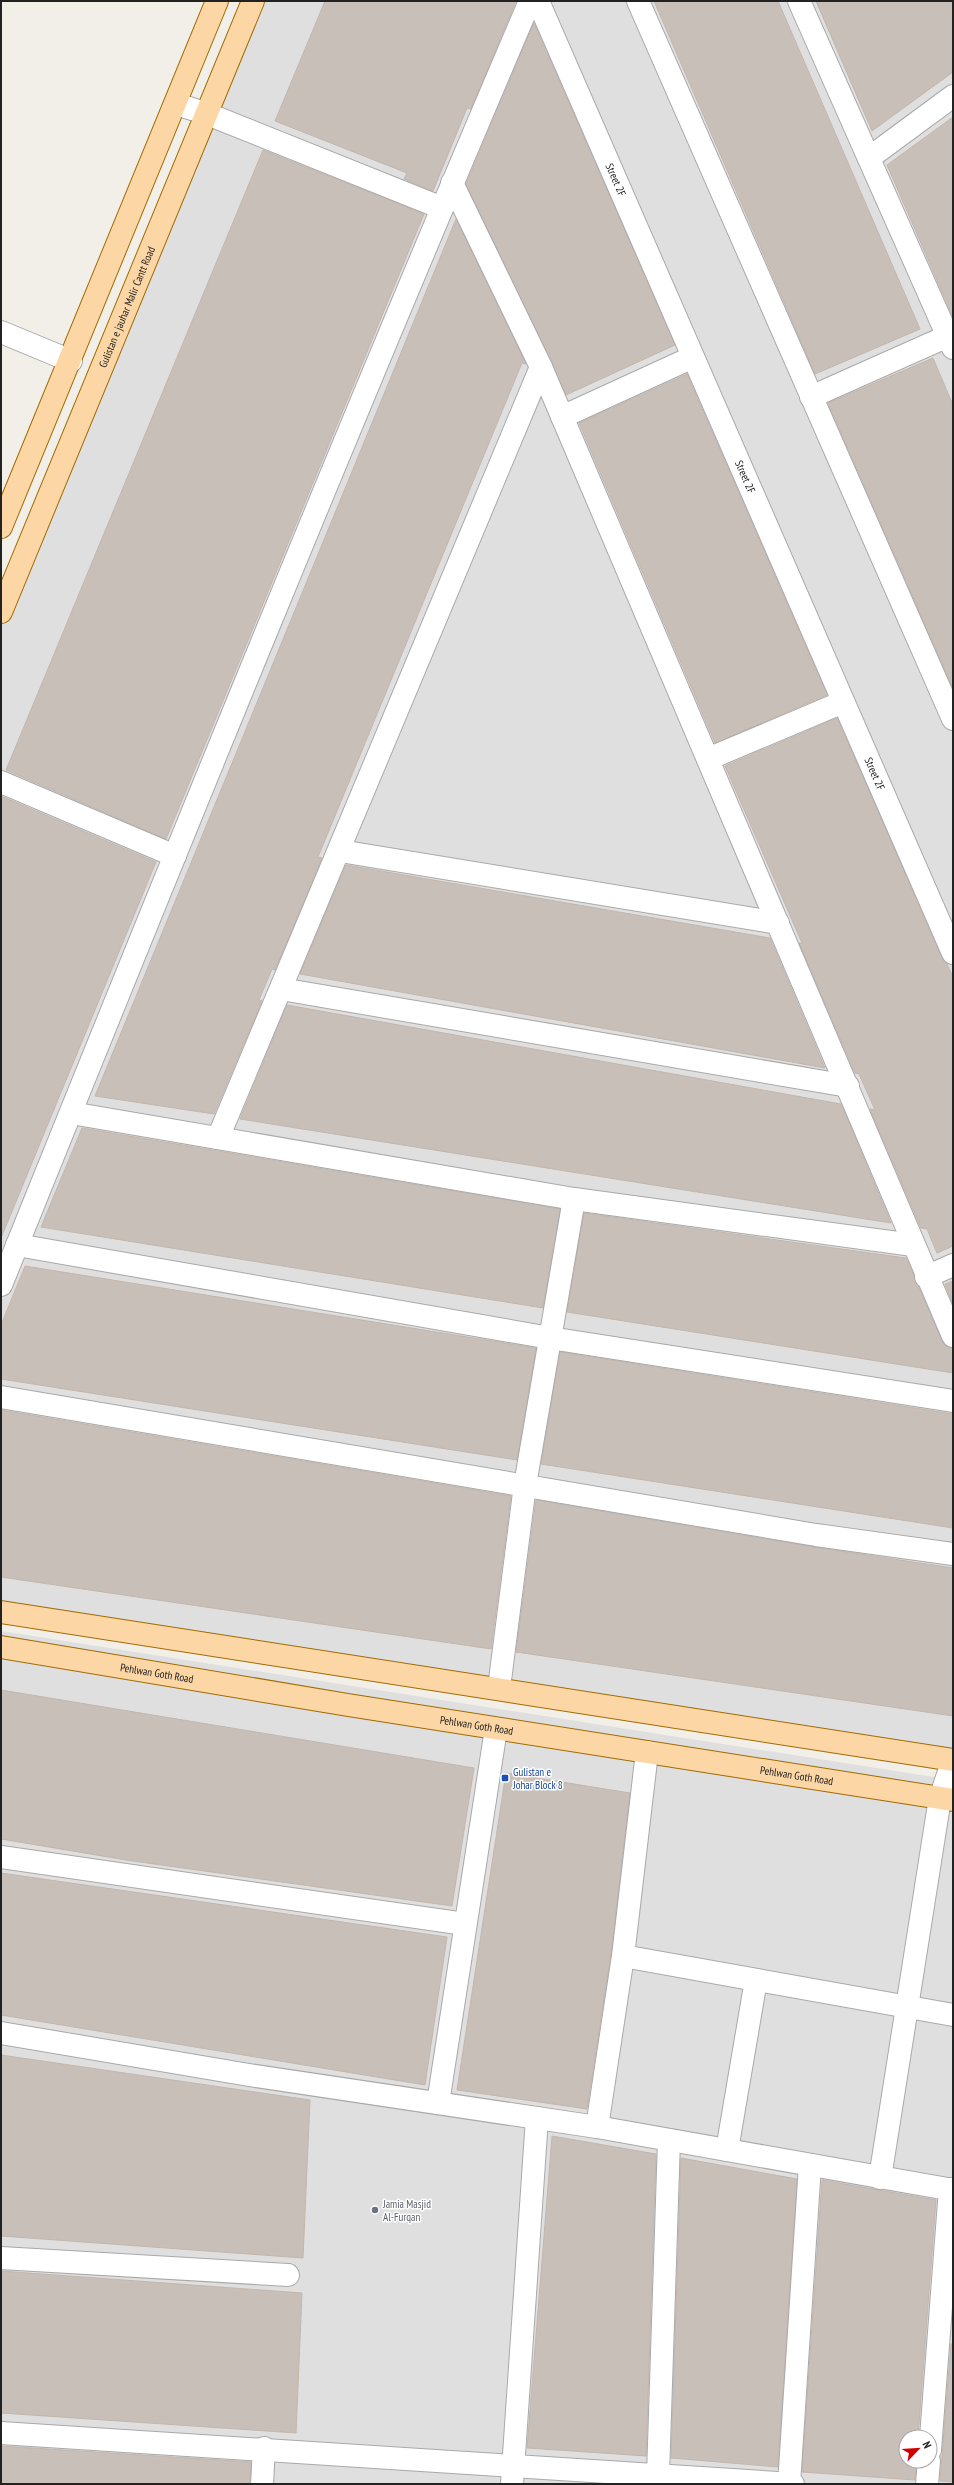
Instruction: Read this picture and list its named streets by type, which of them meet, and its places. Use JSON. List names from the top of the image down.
{
  "streets": {
    "main road": ["Gulistan e jauhar Malir Cantt Road", "Pehlwan Goth Road"],
    "street": ["Street 2F"]
  },
  "places": {
    "transit": ["Gulistan e Johar Block 8"],
    "other": ["Jamia Masjid Al-Furqan"]
  },
  "north": "top right"
}
